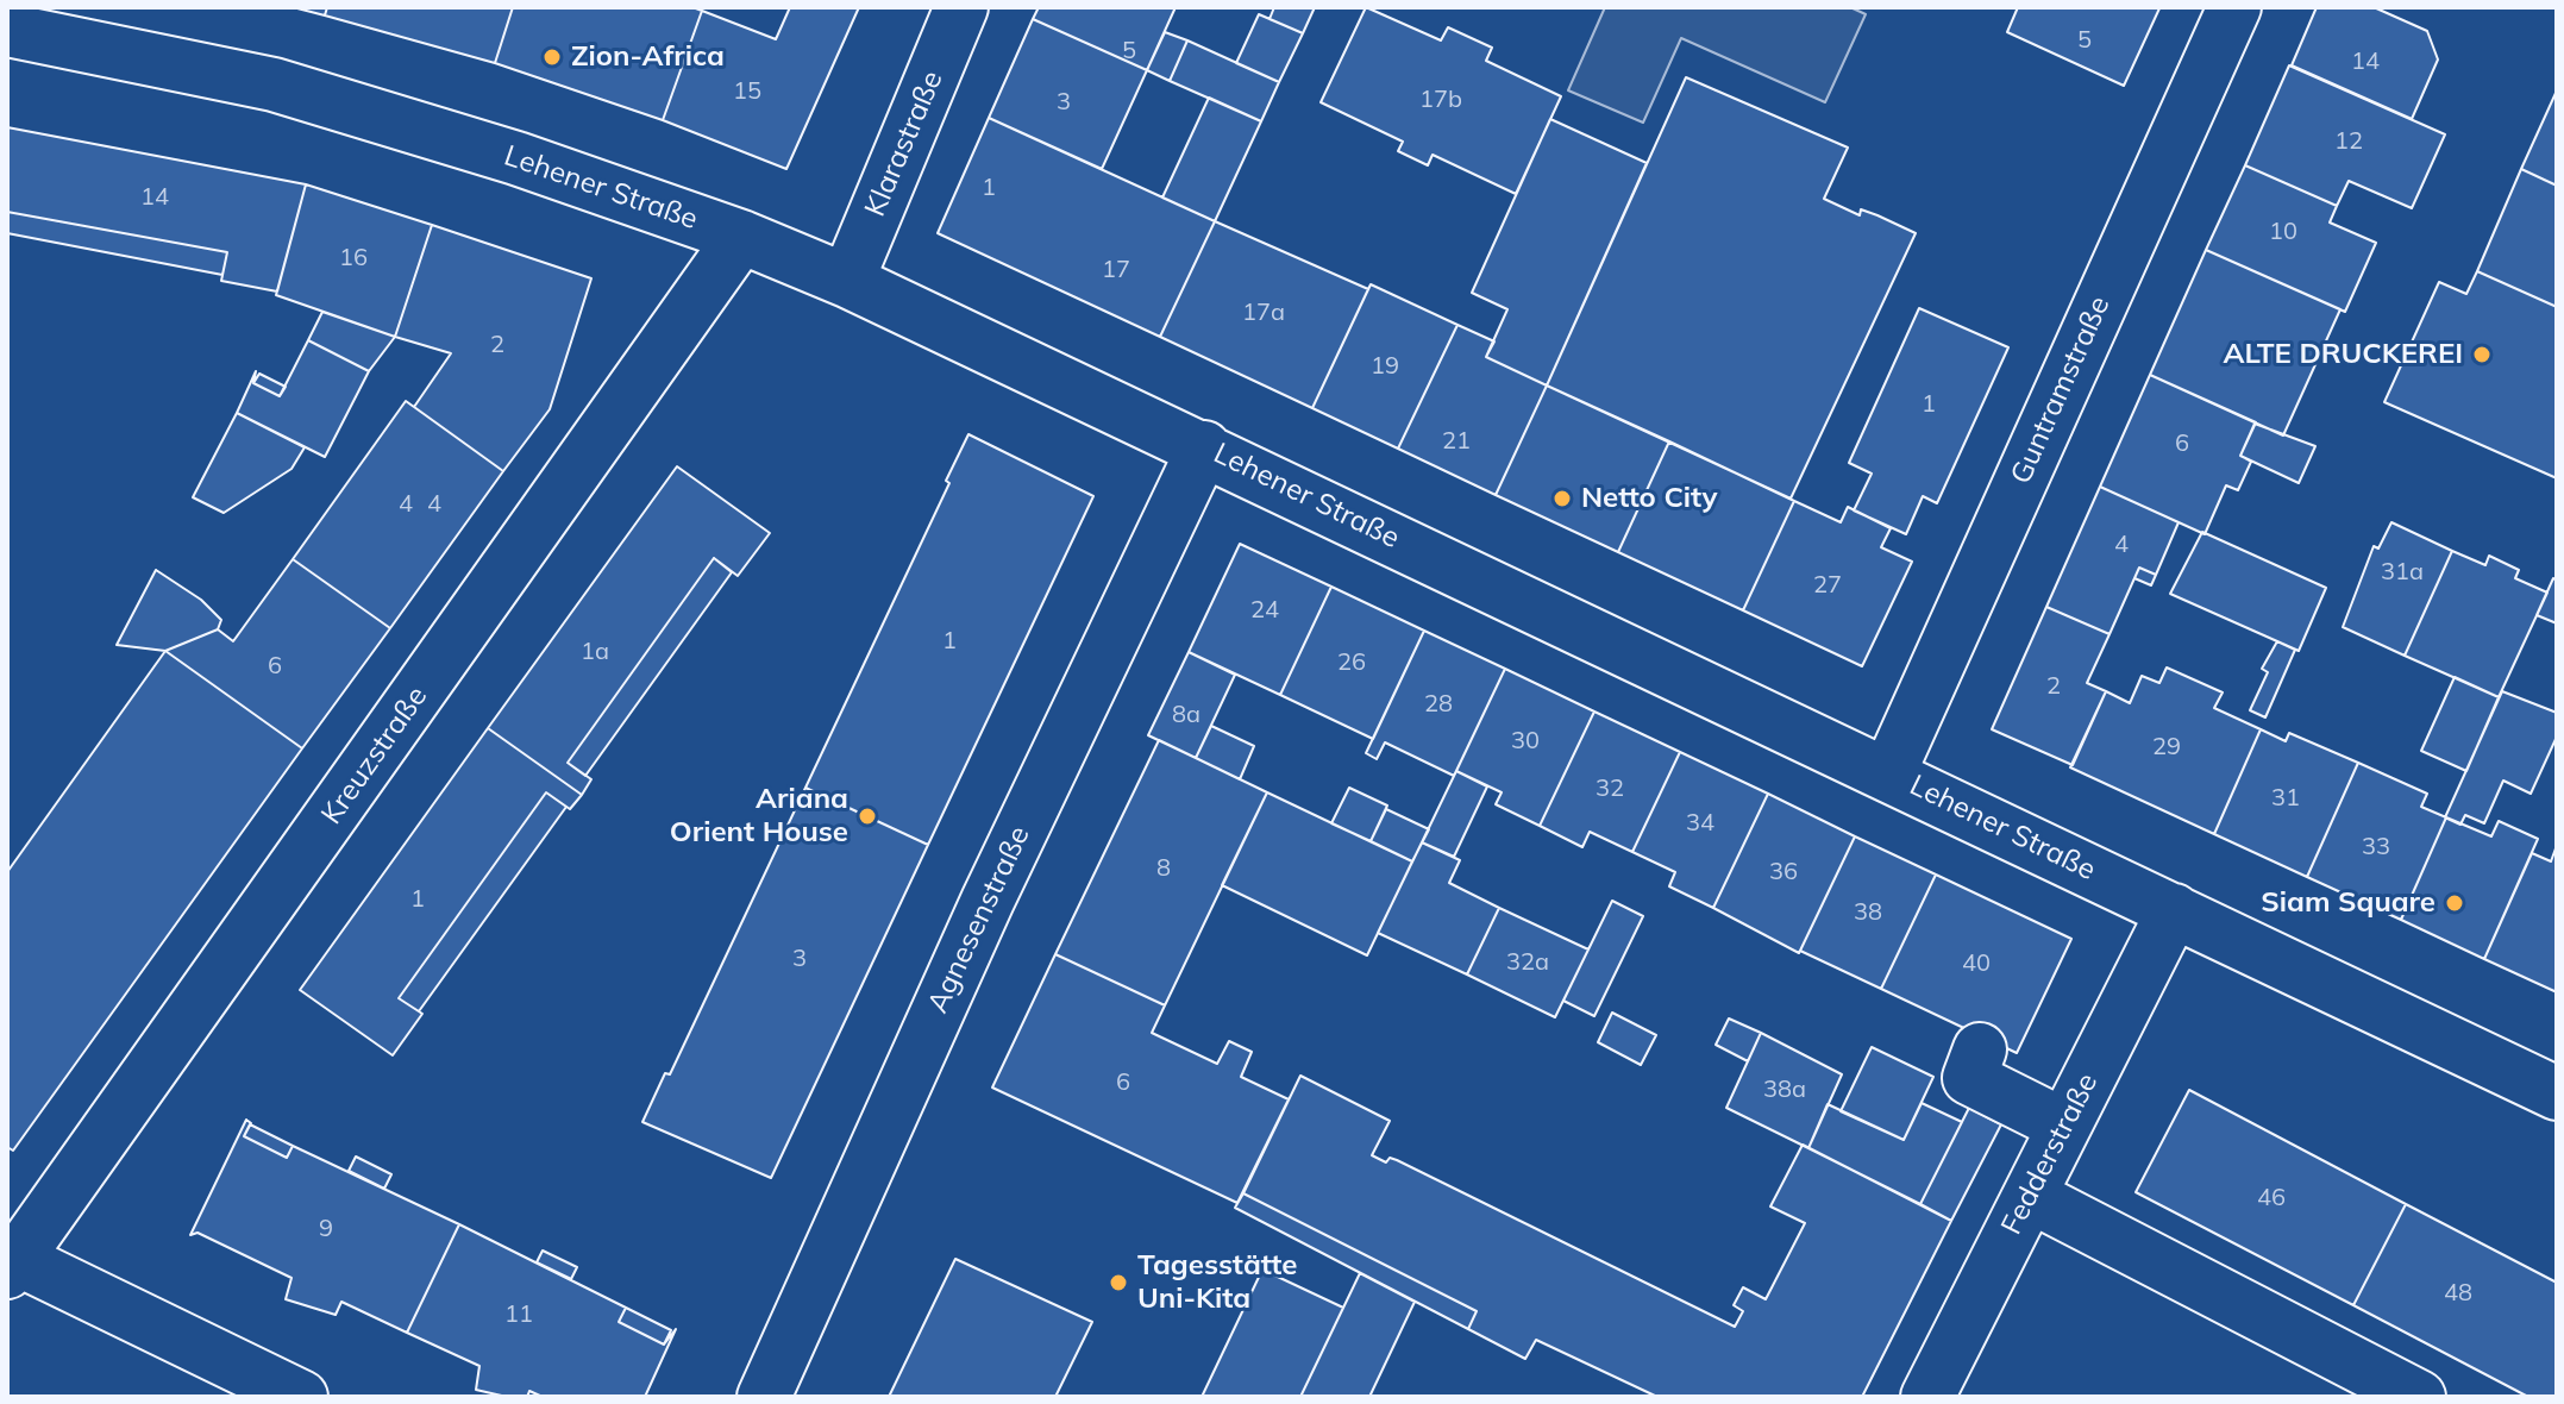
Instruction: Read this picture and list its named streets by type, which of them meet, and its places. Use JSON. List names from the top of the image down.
{
  "streets": {
    "street": [
      "Klarastraße",
      "Lehener Straße",
      "Guntramstraße",
      "Kreuzstraße",
      "Agnesenstraße",
      "Fedderstraße"
    ]
  },
  "crossings": [
    ["Klarastraße", "Lehener Straße"],
    ["Lehener Straße", "Guntramstraße"],
    ["Lehener Straße", "Kreuzstraße"],
    ["Lehener Straße", "Agnesenstraße"],
    ["Lehener Straße", "Fedderstraße"]
  ],
  "places": [
    "Zion-Africa",
    "ALTE DRUCKEREI",
    "Netto City",
    "Ariana Orient House",
    "Siam Square",
    "Tagesstätte Uni-Kita"
  ],
  "house_numbers": [
    "5",
    "5",
    "14",
    "15",
    "17b",
    "3",
    "12",
    "1",
    "14",
    "10",
    "16",
    "17",
    "17a",
    "2",
    "19",
    "1",
    "21",
    "6",
    "4",
    "4",
    "4",
    "31a",
    "27",
    "24",
    "1",
    "1a",
    "26",
    "6",
    "2",
    "28",
    "8a",
    "30",
    "29",
    "32",
    "31",
    "34",
    "33",
    "8",
    "36",
    "1",
    "38",
    "3",
    "32a",
    "40",
    "6",
    "38a",
    "46",
    "9",
    "48",
    "11"
  ]
}
